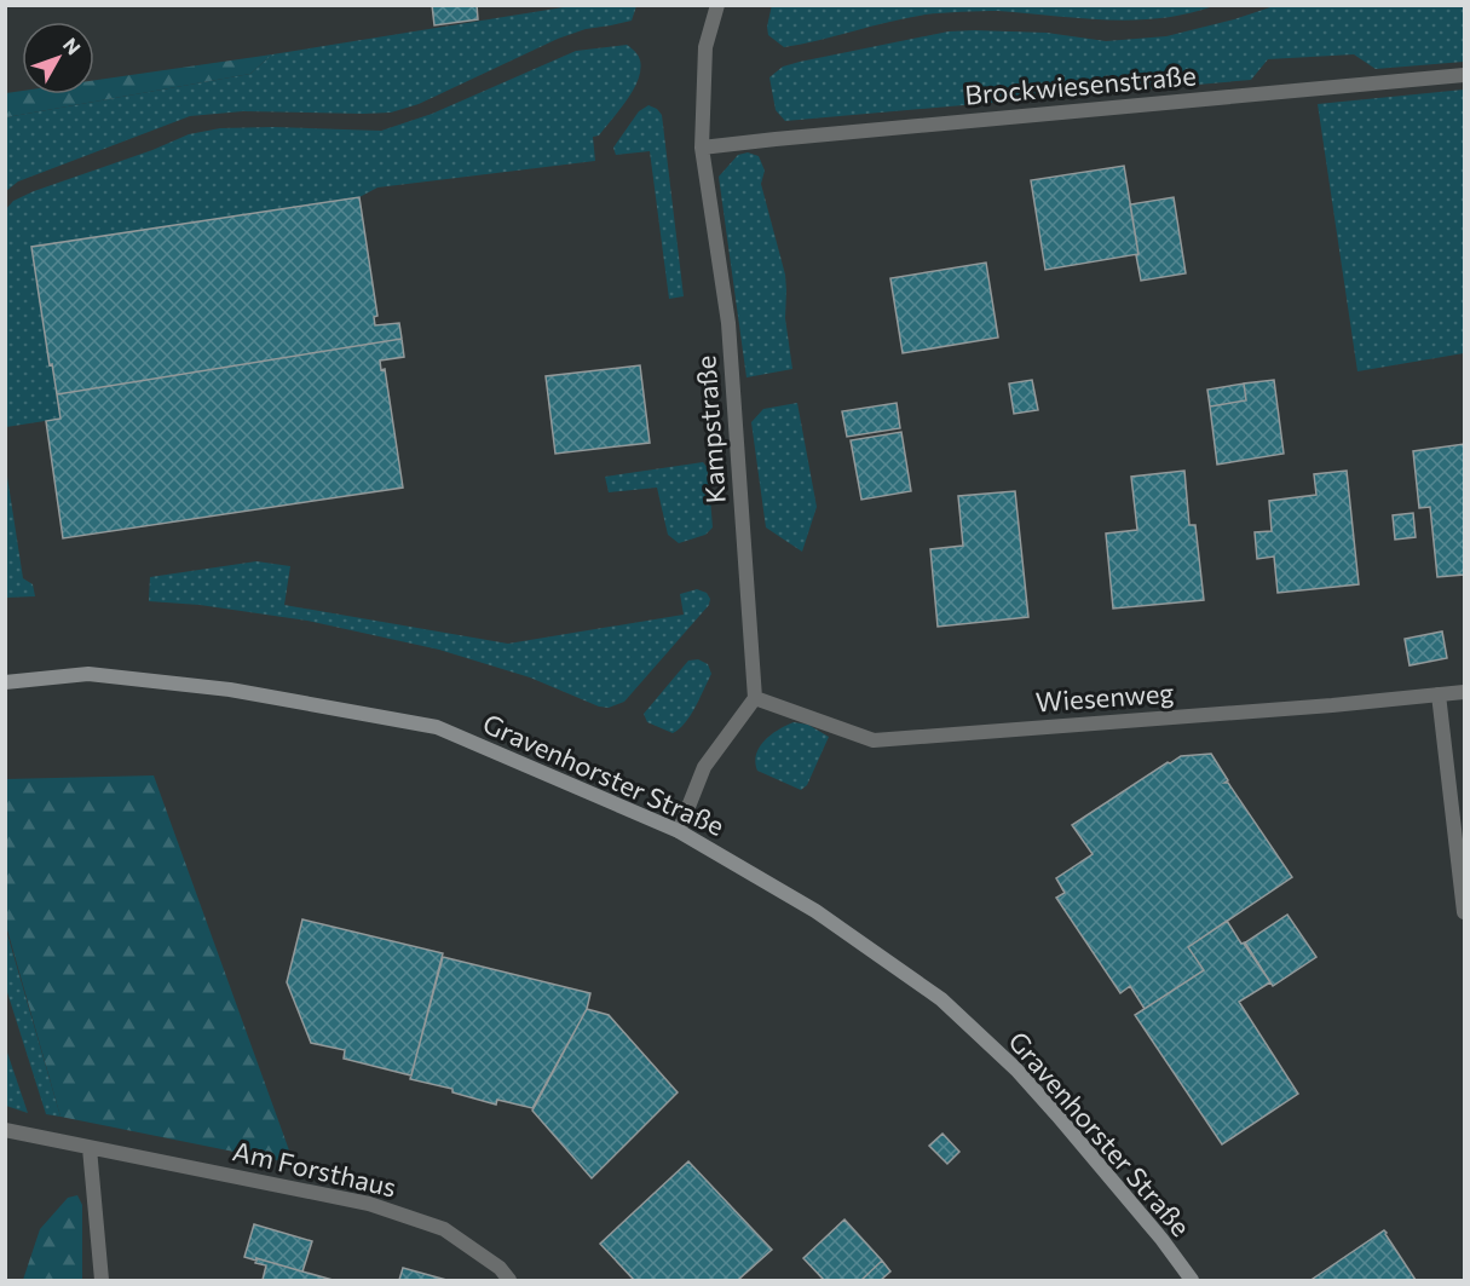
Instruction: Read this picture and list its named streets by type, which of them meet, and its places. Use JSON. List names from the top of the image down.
{
  "streets": {
    "main road": ["Gravenhorster Straße"],
    "street": [
      "Brockwiesenstraße",
      "Kampstraße",
      "Wiesenweg",
      "Am Forsthaus"
    ]
  },
  "crossings": [
    ["Brockwiesenstraße", "Kampstraße"],
    ["Kampstraße", "Wiesenweg"]
  ],
  "north": "top right"
}
